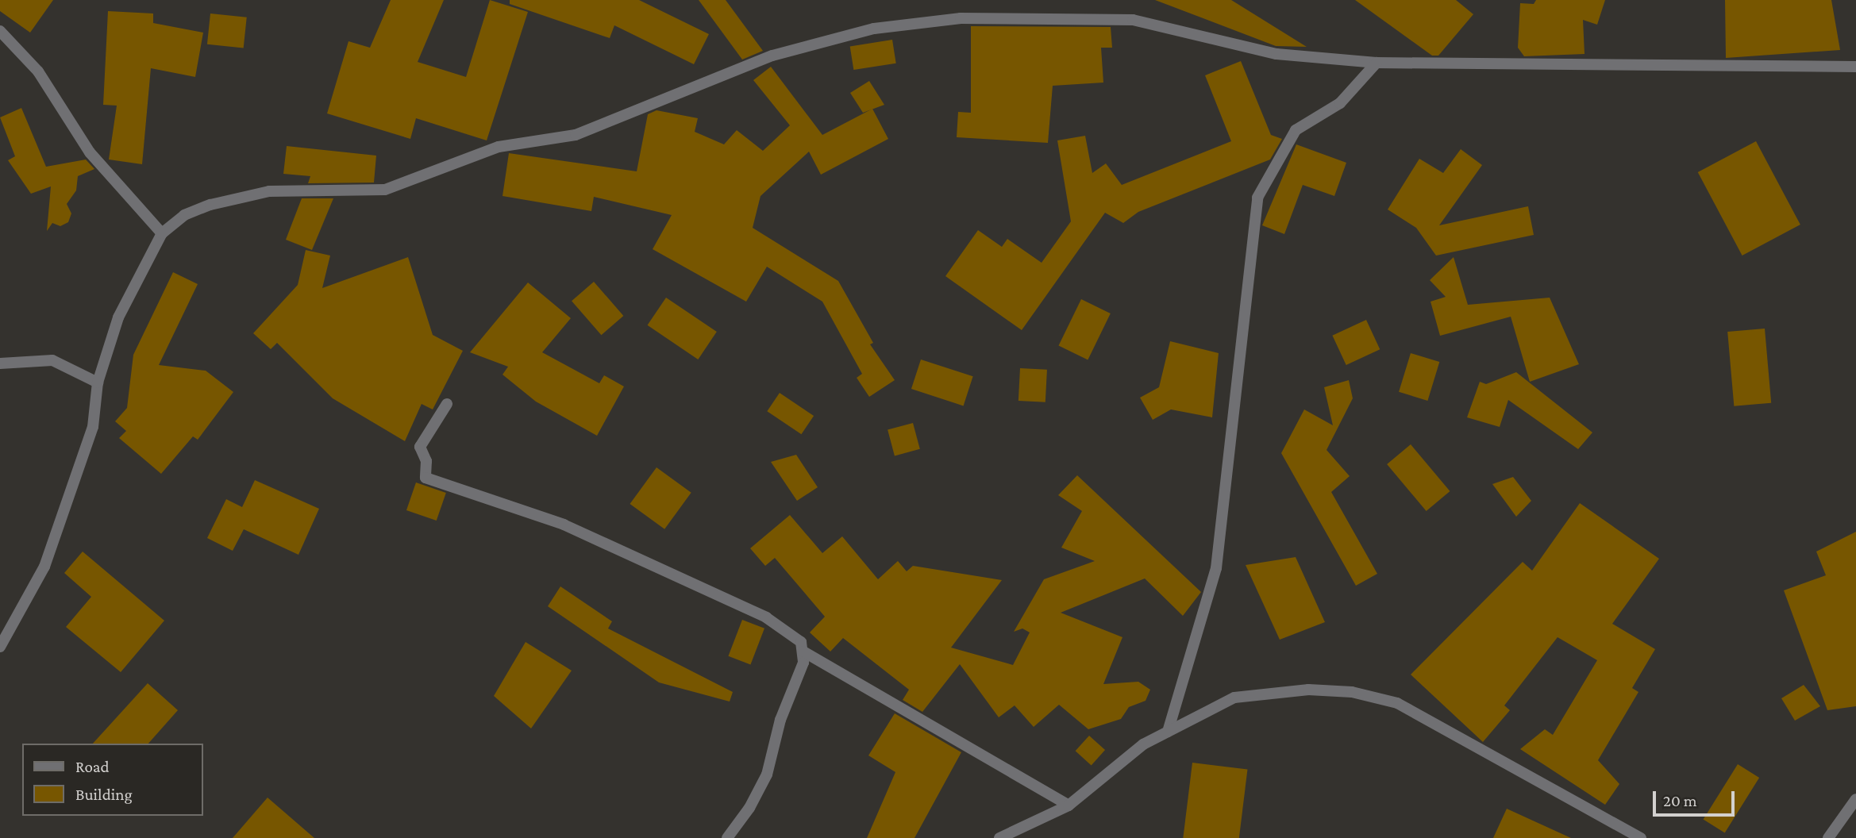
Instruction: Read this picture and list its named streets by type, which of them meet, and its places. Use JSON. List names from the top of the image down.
{
  "legend": ["Road", "Building"],
  "scale_bar": "20 m"
}
